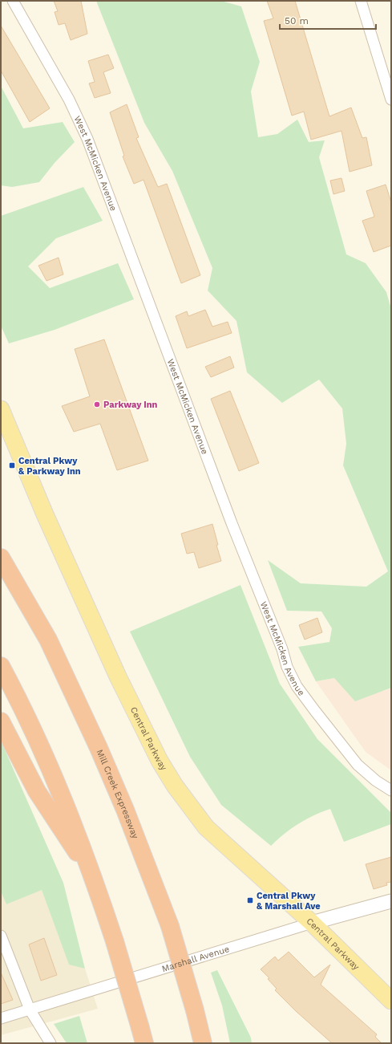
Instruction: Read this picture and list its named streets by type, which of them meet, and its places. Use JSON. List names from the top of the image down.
{
  "streets": {
    "highway": ["Mill Creek Expressway"],
    "main road": ["Central Parkway"],
    "street": ["West McMicken Avenue", "Marshall Avenue"]
  },
  "crossings": [
    ["Central Parkway", "Marshall Avenue"]
  ],
  "places": {
    "other": ["Parkway Inn"],
    "transit": ["Central Pkwy & Parkway Inn", "Central Pkwy & Marshall Ave"]
  },
  "scale_bar": "50 m"
}
